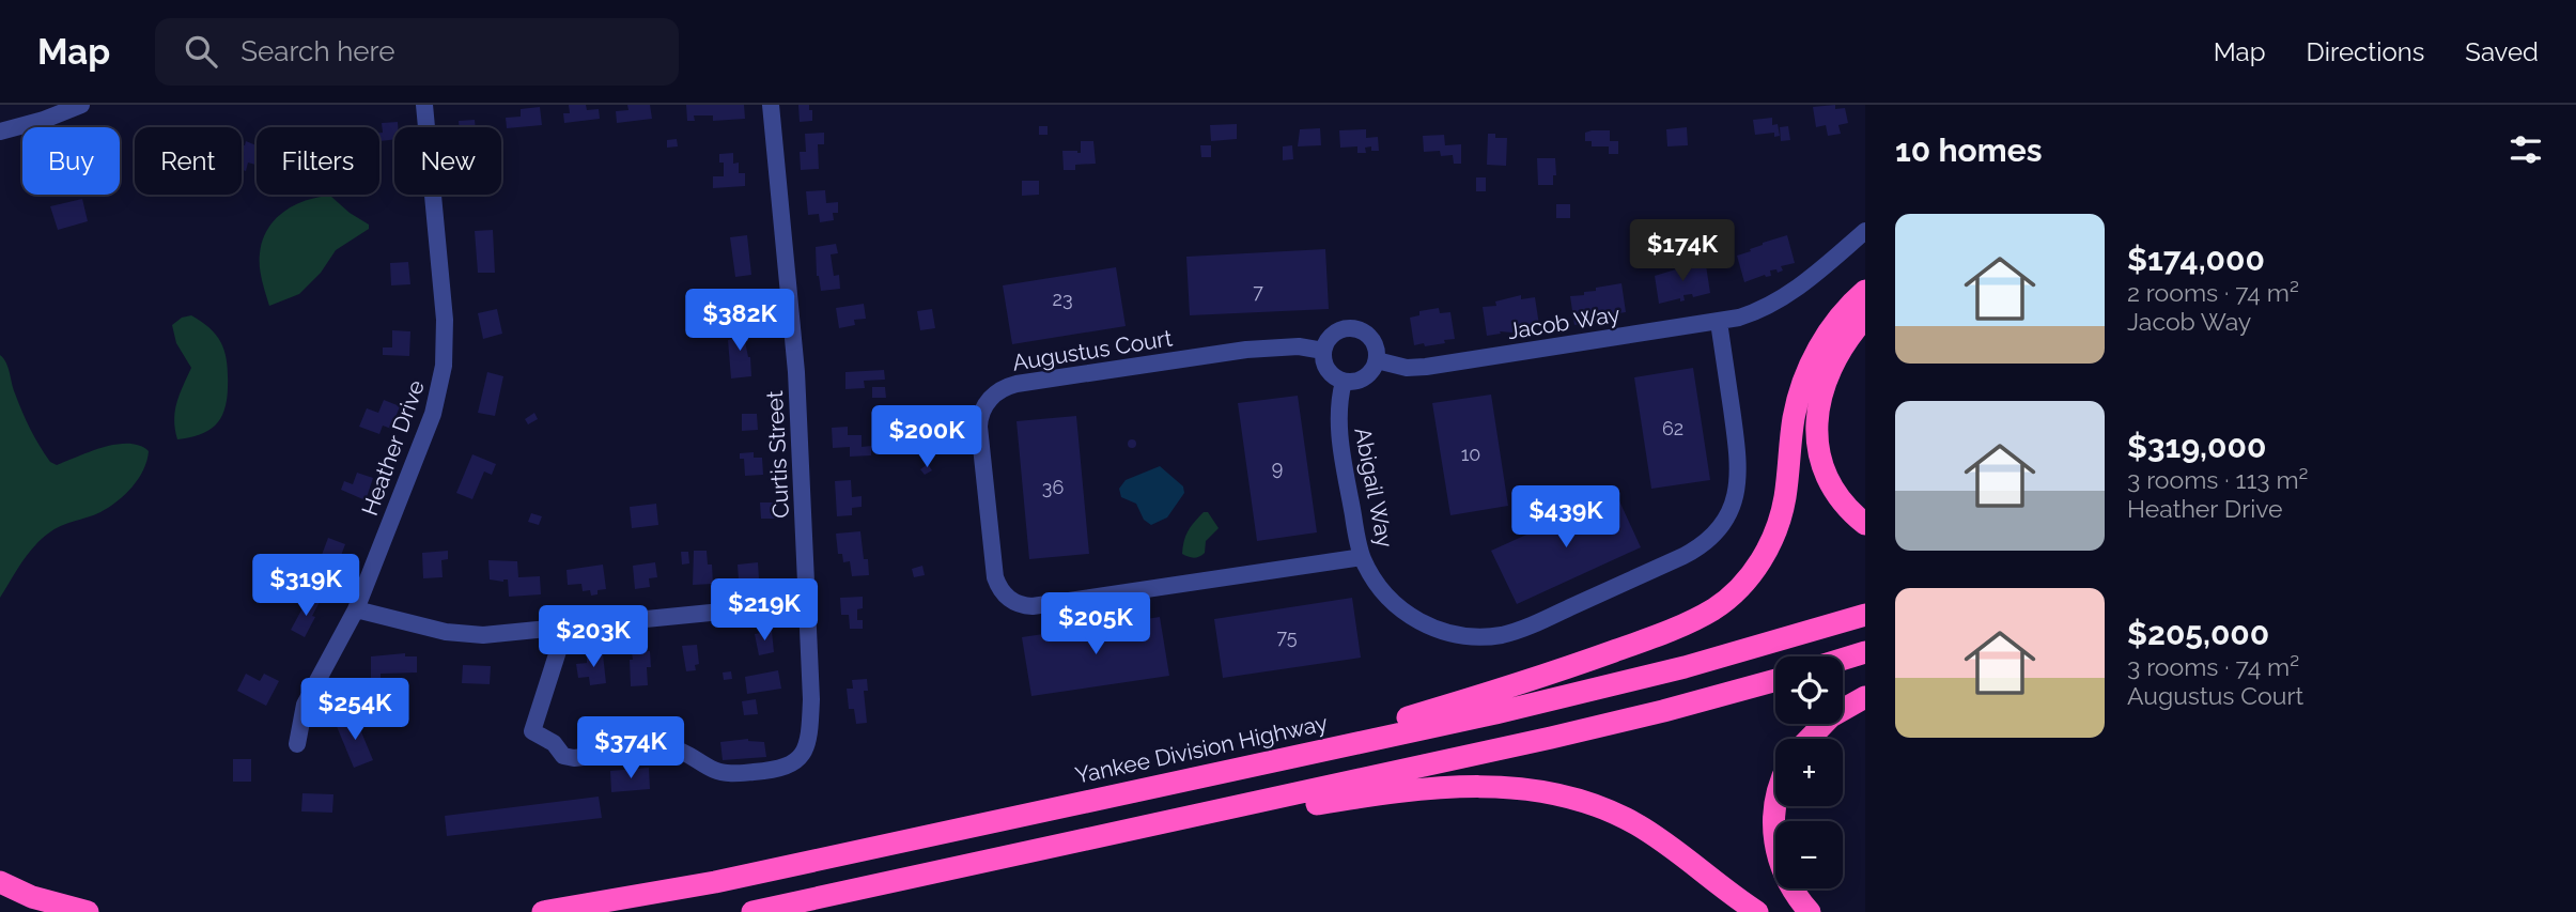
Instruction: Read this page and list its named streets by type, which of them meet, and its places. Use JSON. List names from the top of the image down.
{
  "streets": {
    "highway": ["Yankee Division Highway"],
    "street": [
      "Jacob Way",
      "Augustus Court",
      "Heather Drive",
      "Curtis Street",
      "Abigail Way"
    ]
  },
  "crossings": [
    ["Jacob Way", "Augustus Court"],
    ["Jacob Way", "Abigail Way"],
    ["Augustus Court", "Abigail Way"]
  ],
  "house_numbers": [
    "7",
    "23",
    "62",
    "10",
    "9",
    "36",
    "75"
  ],
  "page": {
    "header": "Map",
    "search": "Search here",
    "nav": ["Map", "Directions", "Saved"],
    "heading": "10 homes",
    "chip": [
      "Buy",
      "Rent",
      "Filters",
      "New"
    ],
    "list": [
      {
        "name": "$174,000",
        "note": "2 rooms · 74 m² · Jacob Way"
      },
      {
        "name": "$319,000",
        "note": "3 rooms · 113 m² · Heather Drive"
      },
      {
        "name": "$205,000",
        "note": "3 rooms · 74 m² · Augustus Court"
      }
    ],
    "price": [
      "$174K",
      "$382K",
      "$200K",
      "$439K",
      "$319K",
      "$219K",
      "$205K",
      "$203K",
      "$254K",
      "$374K"
    ],
    "map_buttons": ["+", "−"]
  }
}
